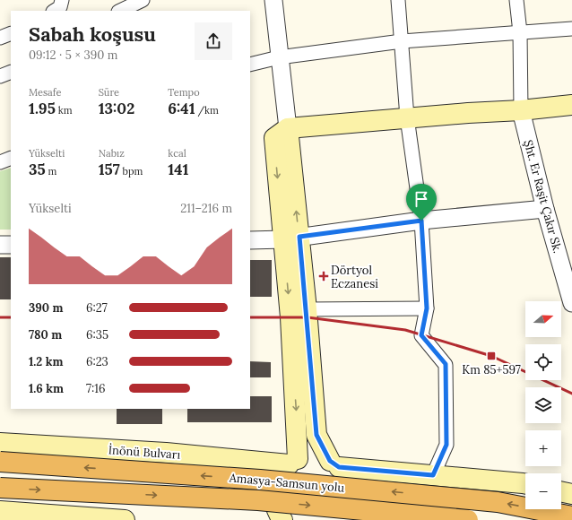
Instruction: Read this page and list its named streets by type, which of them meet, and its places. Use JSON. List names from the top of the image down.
{
  "streets": {
    "highway": ["Amasya-Samsun yolu"],
    "main road": ["İnönü Bulvarı"],
    "street": ["Şht. Er Raşit Çakır Sk."]
  },
  "places": {
    "health": ["Dörtyol Eczanesi"],
    "transit": ["Km 85+597"]
  },
  "north": "right",
  "page": {
    "heading": ["Sabah koşusu", "09:12 · 5 × 390 m"],
    "stats": [
      ["Mesafe", "1.95 km"],
      ["Süre", "13:02"],
      ["Tempo", "6:41 /km"],
      ["Yükselti", "35 m"],
      ["Nabız", "157 bpm"],
      ["kcal", "141"]
    ],
    "chart": ["Yükselti", "211–216 m"],
    "list": [
      {
        "name": "390 m",
        "note": "6:27"
      },
      {
        "name": "780 m",
        "note": "6:35"
      },
      {
        "name": "1.2 km",
        "note": "6:23"
      },
      {
        "name": "1.6 km",
        "note": "7:16"
      }
    ],
    "map_buttons": ["+", "−"]
  }
}
